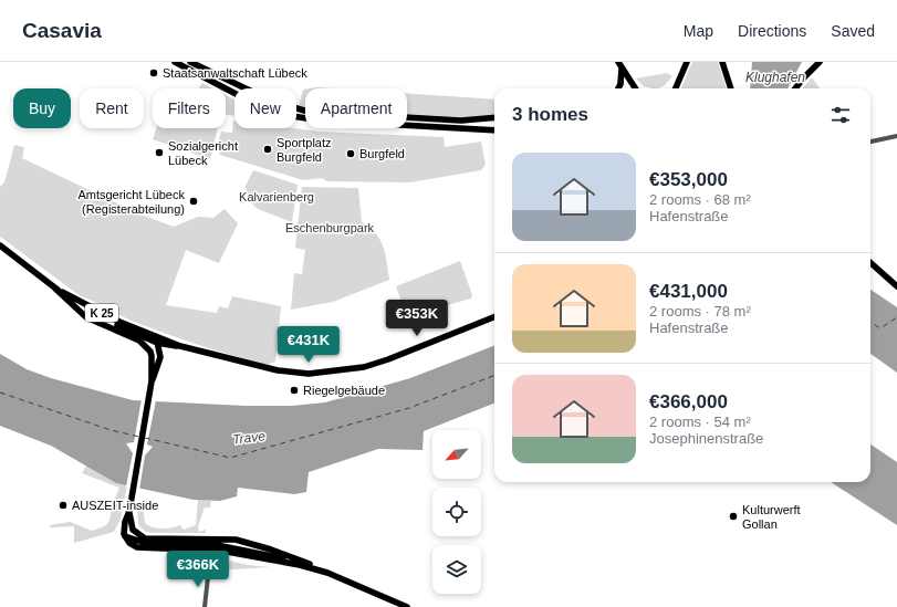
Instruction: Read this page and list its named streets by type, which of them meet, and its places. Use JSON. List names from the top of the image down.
{
  "streets": {
    "main road": ["K 25"]
  },
  "water": ["Klughafen", "Trave"],
  "parks": ["Kalvarienberg", "Eschenburgpark"],
  "places": [
    "Staatsanwaltschaft Lübeck",
    "Sportplatz Burgfeld",
    "Sozialgericht Lübeck",
    "Burgfeld",
    "Amtsgericht Lübeck (Registerabteilung)",
    "Riegelgebäude",
    "AUSZEIT-inside",
    "Kulturwerft Gollan"
  ],
  "north": "bottom left",
  "page": {
    "header": "Casavia",
    "nav": ["Map", "Directions", "Saved"],
    "chip": [
      "Buy",
      "Rent",
      "Filters",
      "New",
      "Apartment"
    ],
    "heading": "3 homes",
    "list": [
      {
        "name": "€353,000",
        "note": "2 rooms · 68 m² · Hafenstraße"
      },
      {
        "name": "€431,000",
        "note": "2 rooms · 78 m² · Hafenstraße"
      },
      {
        "name": "€366,000",
        "note": "2 rooms · 54 m² · Josephinenstraße"
      }
    ],
    "price": ["€353K", "€431K", "€366K"]
  }
}
